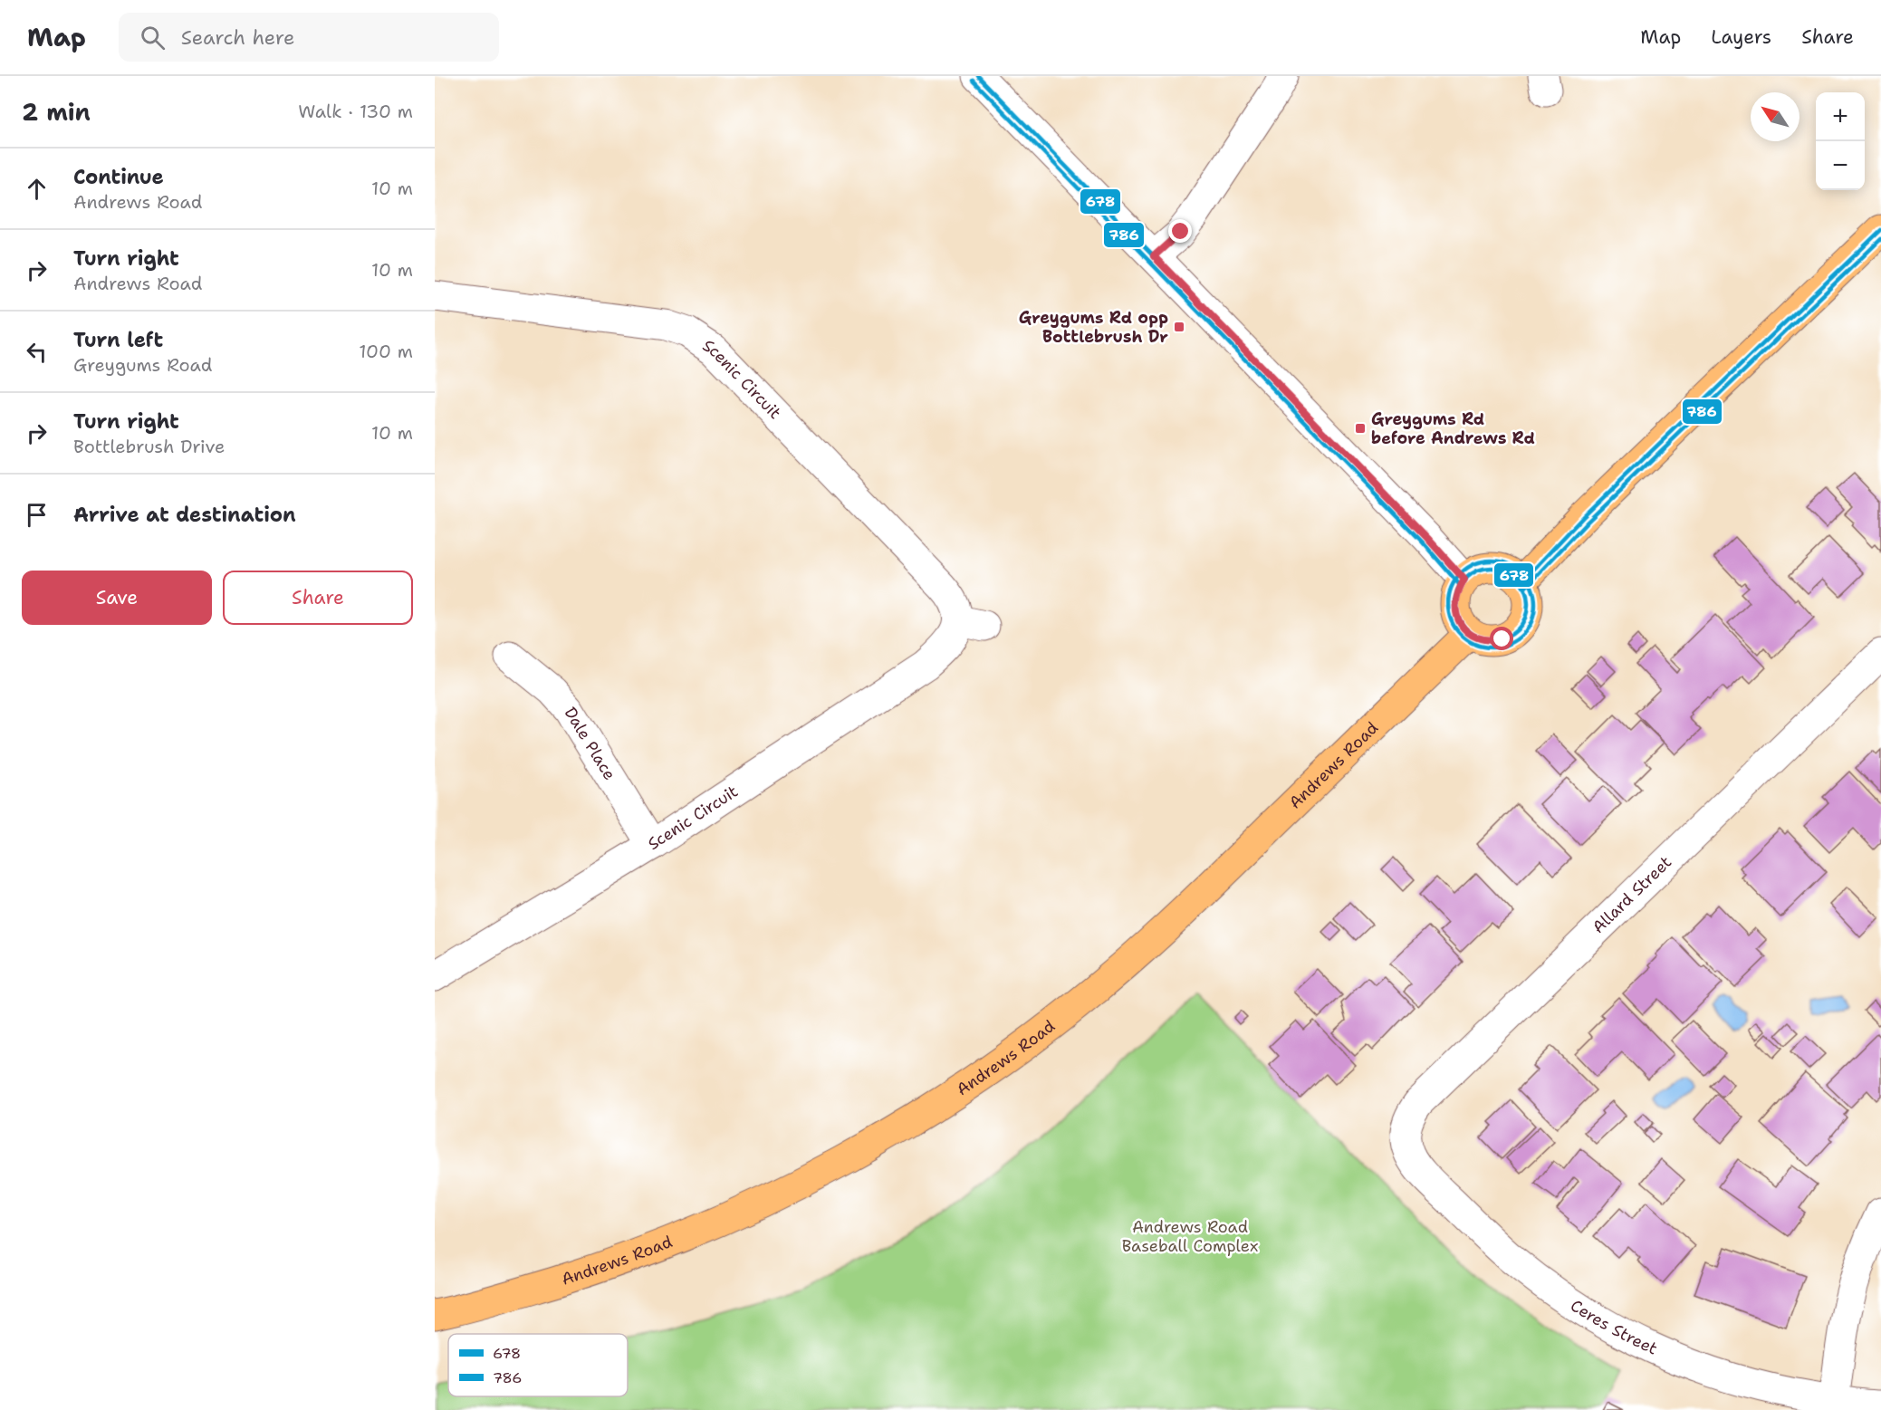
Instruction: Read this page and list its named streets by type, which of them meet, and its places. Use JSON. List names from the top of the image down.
{
  "streets": {
    "main road": ["Andrews Road"],
    "street": [
      "Scenic Circuit",
      "Dale Place",
      "Allard Street",
      "Ceres Street"
    ]
  },
  "crossings": [
    ["Scenic Circuit", "Dale Place"],
    ["Allard Street", "Ceres Street"]
  ],
  "parks": ["Andrews Road Baseball Complex"],
  "places": {
    "transit": ["Greygums Rd opp Bottlebrush Dr", "Greygums Rd before Andrews Rd"]
  },
  "lines": ["transit line 678", "transit line 786"],
  "legend": ["678", "786"],
  "north": "top left",
  "page": {
    "header": "Map",
    "search": "Search here",
    "nav": ["Map", "Layers", "Share"],
    "heading": ["2 min", "Walk · 130 m"],
    "map_buttons": ["+", "−"],
    "list": [
      ["Continue", "Andrews Road", "10 m"],
      ["Turn right", "Andrews Road", "10 m"],
      ["Turn left", "Greygums Road", "100 m"],
      ["Turn right", "Bottlebrush Drive", "10 m"],
      "Arrive at destination"
    ],
    "buttons": ["Save", "Share"]
  }
}
